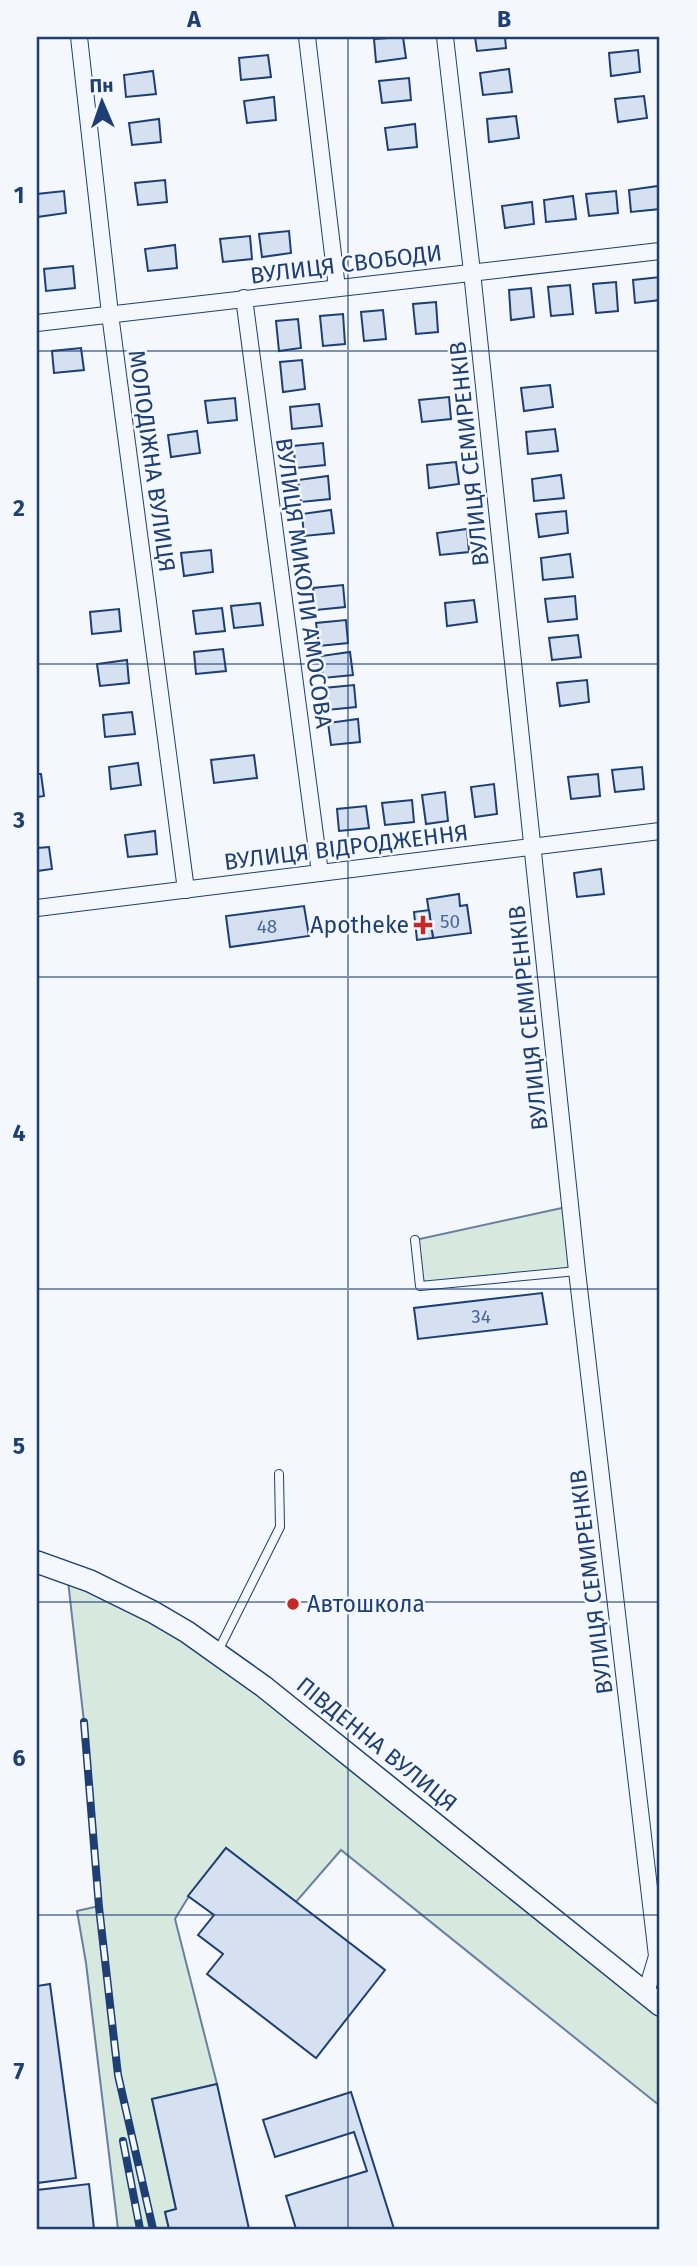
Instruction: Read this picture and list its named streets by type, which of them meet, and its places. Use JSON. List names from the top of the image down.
{
  "streets": {
    "main road": ["ПІВДЕННА ВУЛИЦЯ"],
    "street": [
      "ВУЛИЦЯ СВОБОДИ",
      "ВУЛИЦЯ СЕМИРЕНКІВ",
      "МОЛОДІЖНА ВУЛИЦЯ",
      "ВУЛИЦЯ МИКОЛИ АМОСОВА",
      "ВУЛИЦЯ ВІДРОДЖЕННЯ"
    ]
  },
  "crossings": [
    ["ВУЛИЦЯ СВОБОДИ", "ВУЛИЦЯ СЕМИРЕНКІВ"],
    ["ВУЛИЦЯ СВОБОДИ", "МОЛОДІЖНА ВУЛИЦЯ"],
    ["ВУЛИЦЯ СВОБОДИ", "ВУЛИЦЯ МИКОЛИ АМОСОВА"],
    ["ВУЛИЦЯ СЕМИРЕНКІВ", "ВУЛИЦЯ ВІДРОДЖЕННЯ"],
    ["ВУЛИЦЯ СЕМИРЕНКІВ", "ПІВДЕННА ВУЛИЦЯ"],
    ["МОЛОДІЖНА ВУЛИЦЯ", "ВУЛИЦЯ ВІДРОДЖЕННЯ"],
    ["ВУЛИЦЯ МИКОЛИ АМОСОВА", "ВУЛИЦЯ ВІДРОДЖЕННЯ"]
  ],
  "places": {
    "health": ["Apotheke"],
    "other": ["Автошкола"]
  },
  "house_numbers": ["50", "48", "34"],
  "north": "top",
  "grid": {
    "columns": ["A", "B"],
    "rows": [
      "1",
      "2",
      "3",
      "4",
      "5",
      "6",
      "7"
    ]
  }
}
